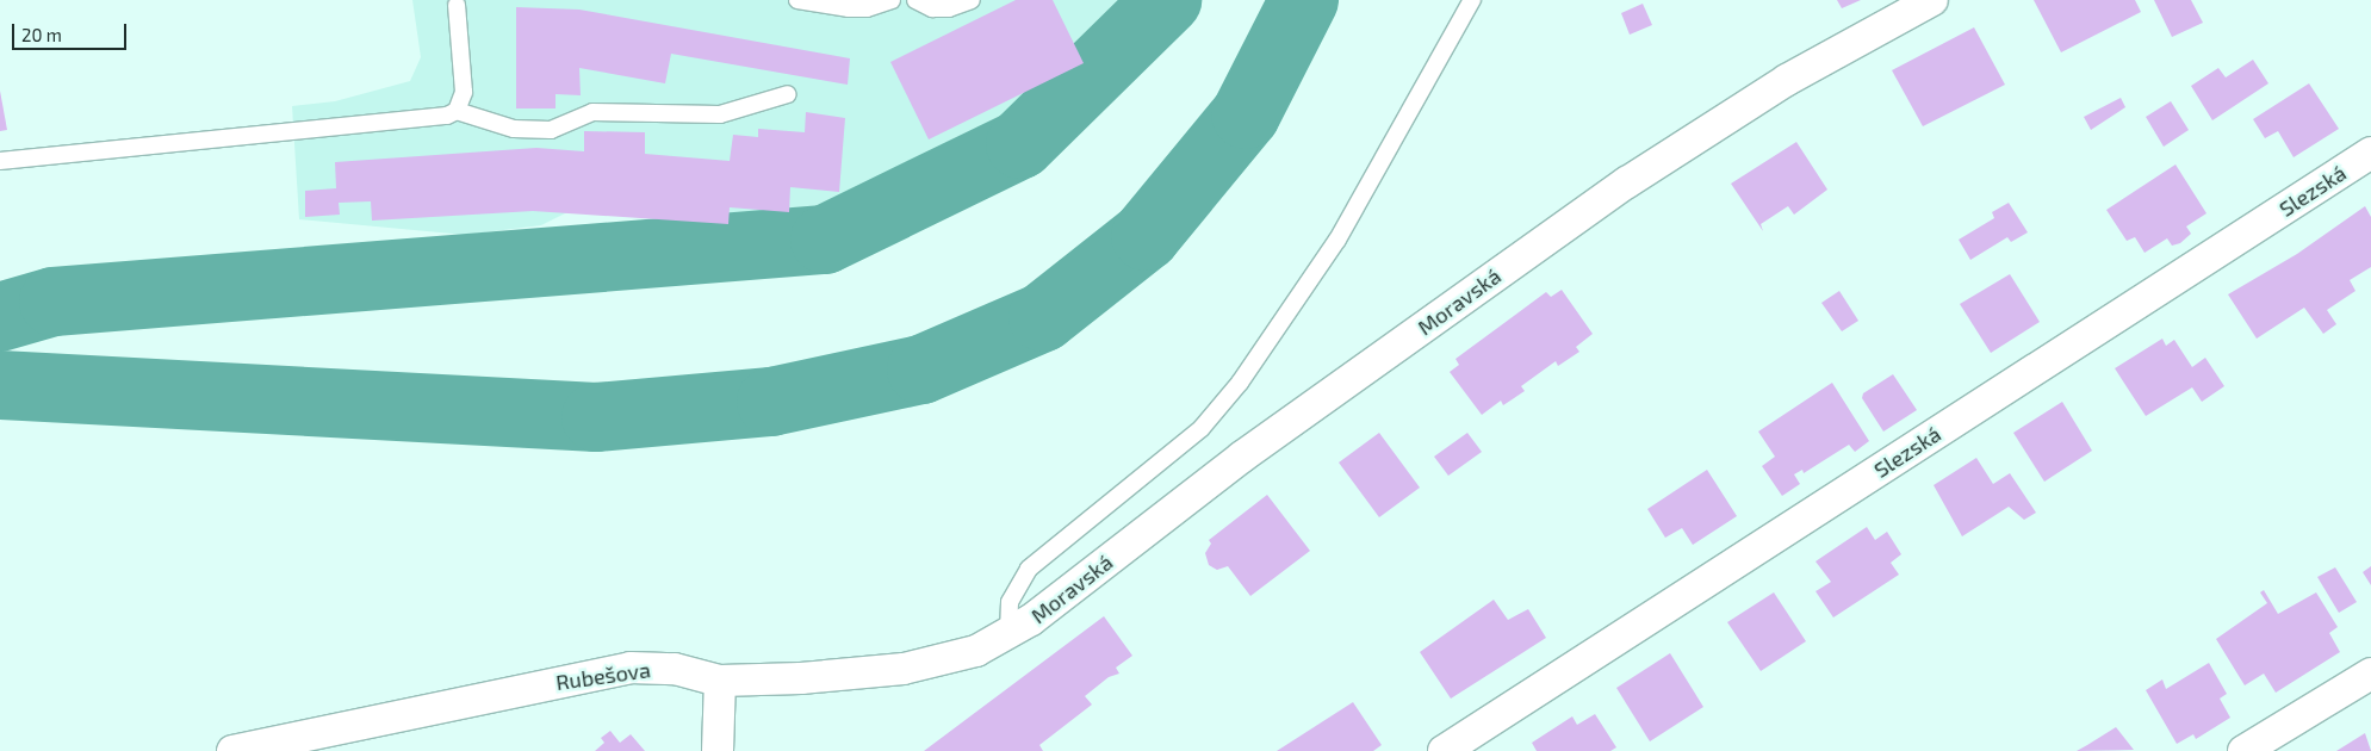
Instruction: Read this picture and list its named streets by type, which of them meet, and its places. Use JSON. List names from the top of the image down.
{
  "streets": {
    "street": ["Slezská", "Moravská", "Rubešova"]
  },
  "crossings": [
    ["Moravská", "Rubešova"]
  ],
  "scale_bar": "20 m"
}
